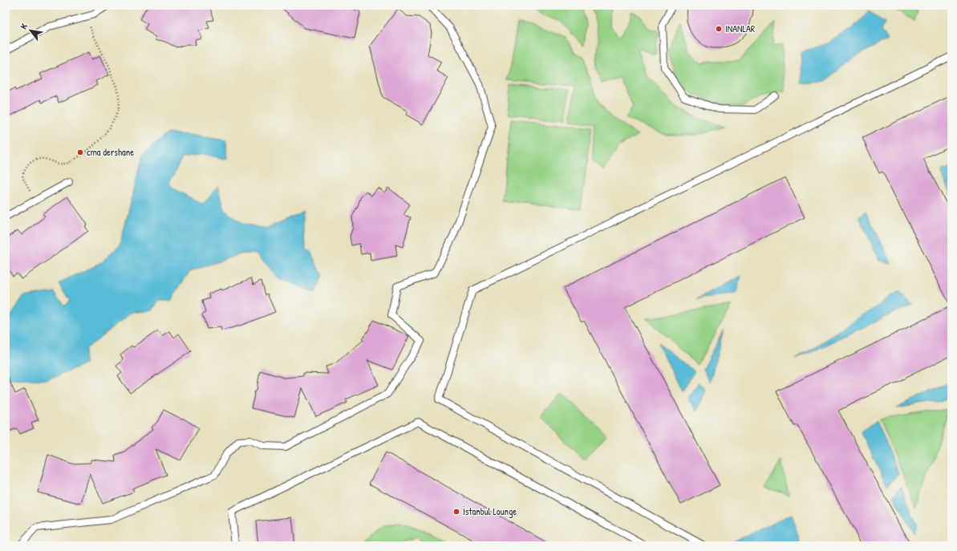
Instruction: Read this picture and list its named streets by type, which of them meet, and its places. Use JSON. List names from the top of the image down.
{
  "places": ["INANLAR", "cma dershane", "İstanbul Lounge"],
  "north": "top left"
}
